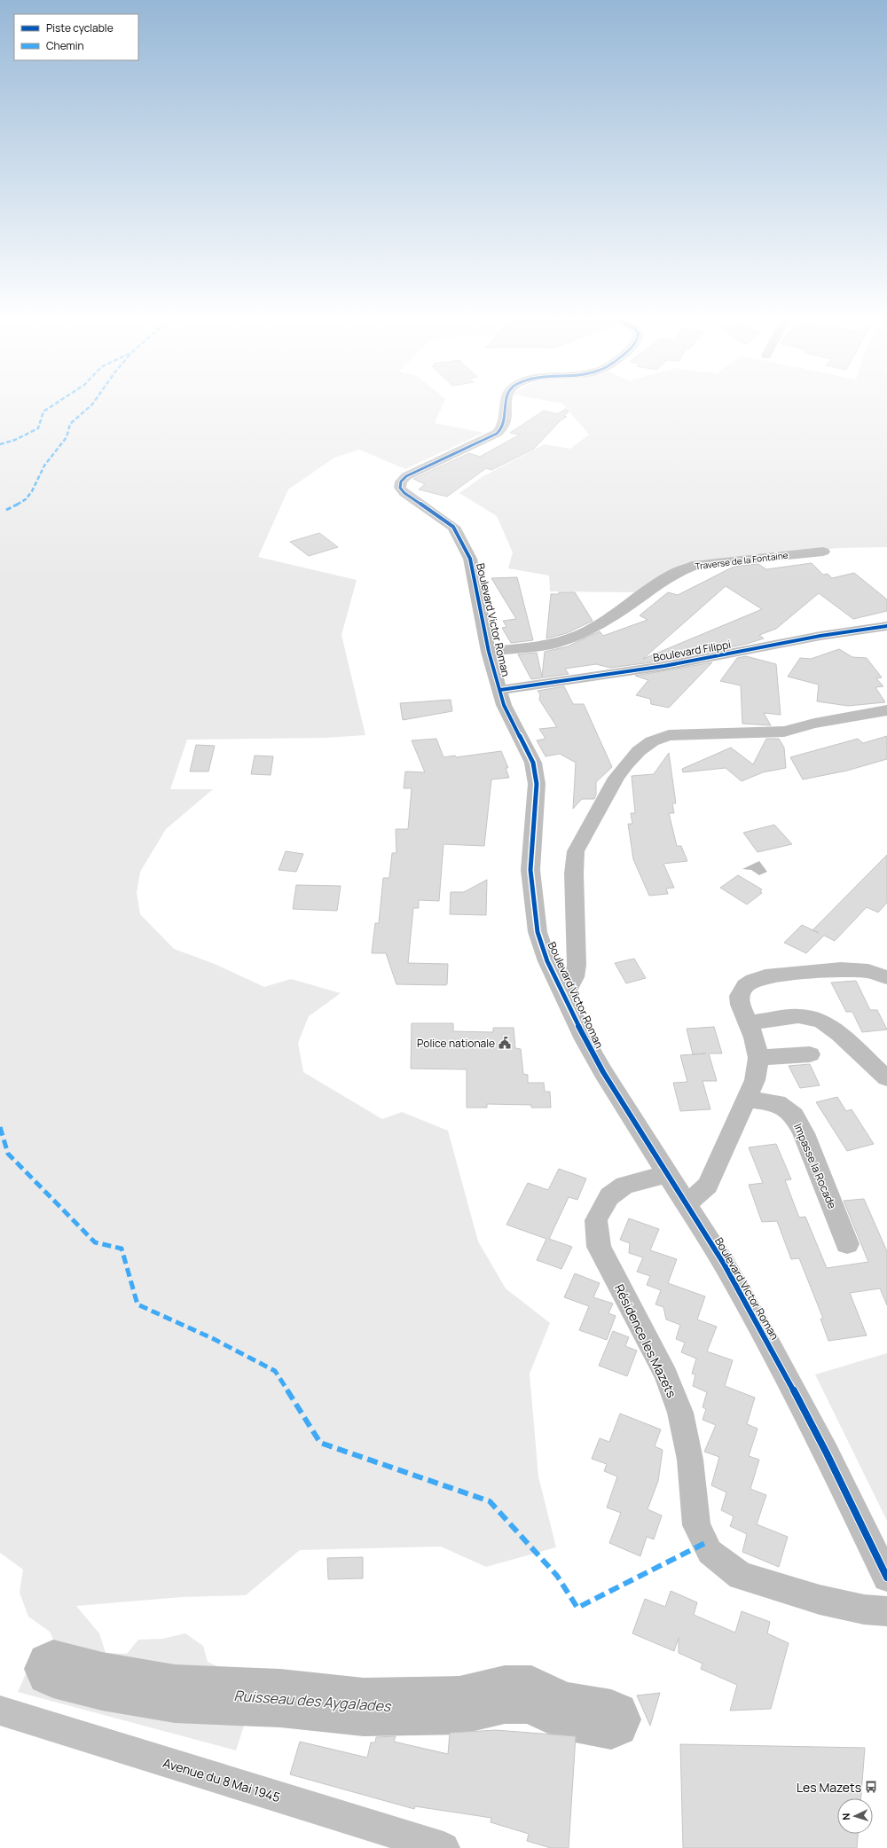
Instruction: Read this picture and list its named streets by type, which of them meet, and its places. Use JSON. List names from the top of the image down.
{
  "streets": {
    "main road": ["Avenue du 8 Mai 1945"],
    "street": [
      "Traverse de la Fontaine",
      "Boulevard Victor Roman",
      "Boulevard Filippi",
      "Impasse la Rocade",
      "Résidence les Mazets"
    ]
  },
  "crossings": [
    ["Traverse de la Fontaine", "Boulevard Victor Roman"],
    ["Boulevard Victor Roman", "Boulevard Filippi"],
    ["Boulevard Victor Roman", "Résidence les Mazets"]
  ],
  "water": ["Ruisseau des Aygalades"],
  "places": {
    "public building": ["Police nationale"],
    "bus stop": ["Les Mazets"]
  },
  "legend": ["Piste cyclable", "Chemin"],
  "north": "left"
}
